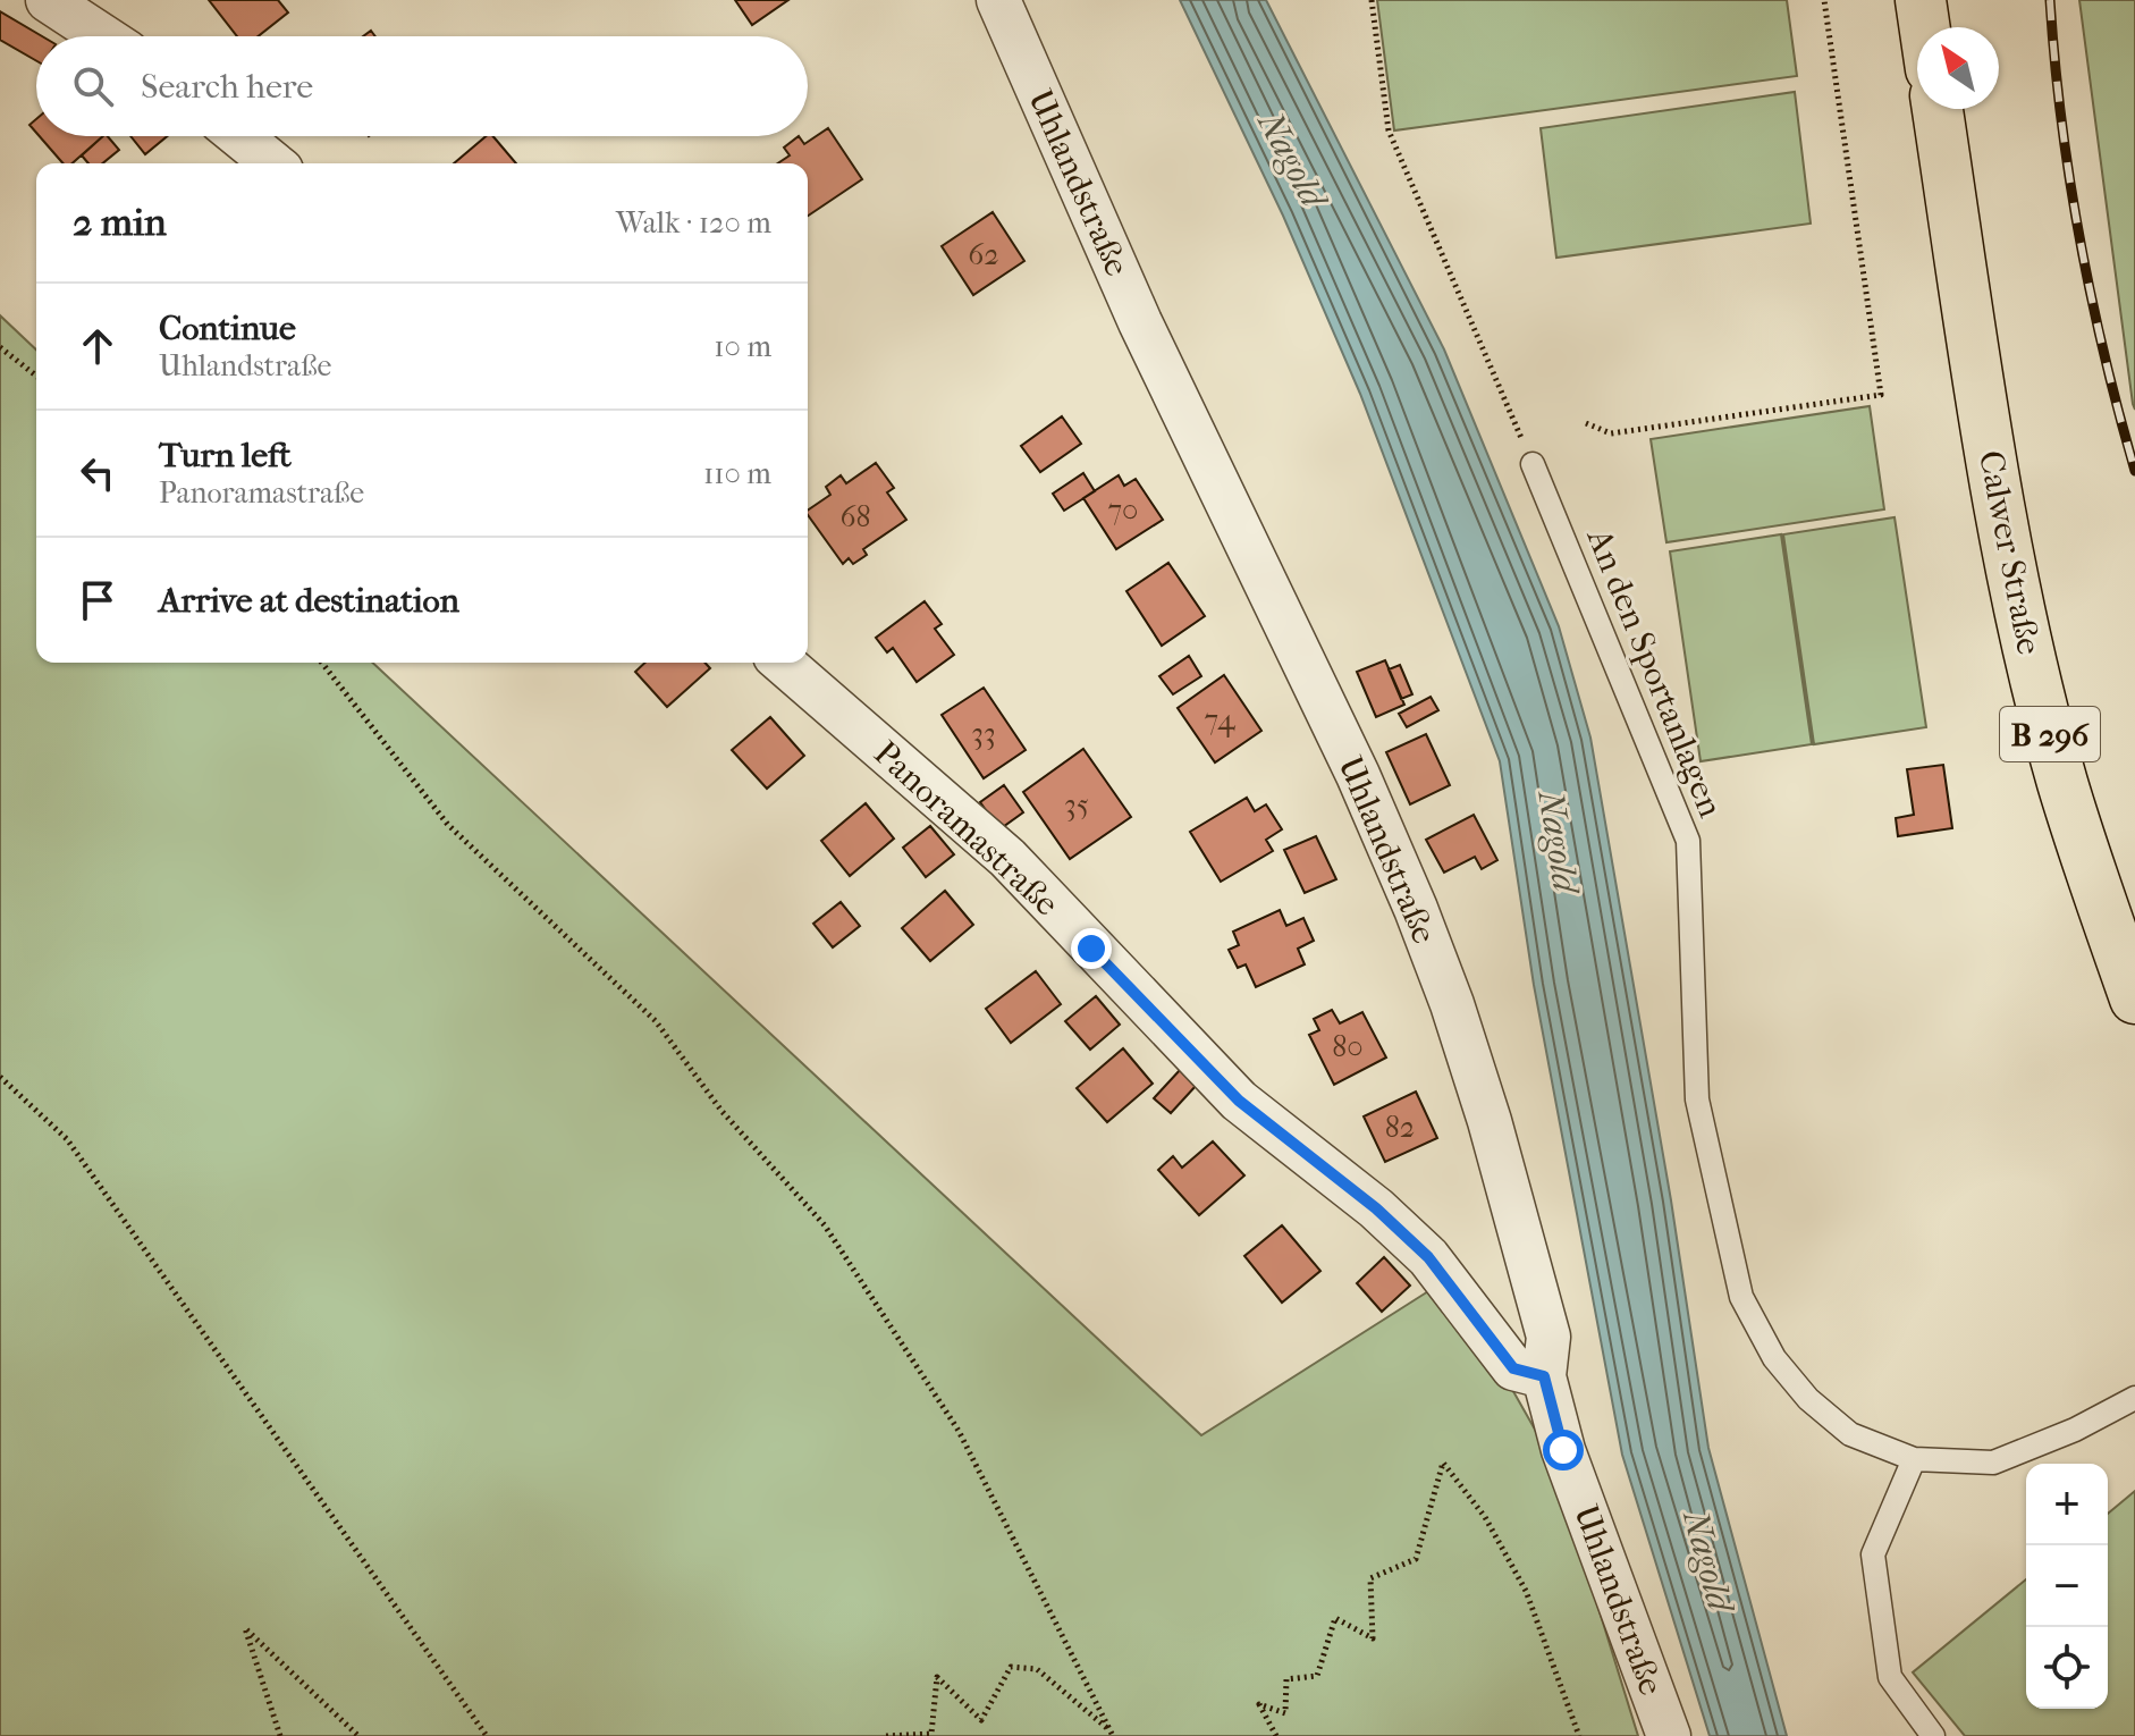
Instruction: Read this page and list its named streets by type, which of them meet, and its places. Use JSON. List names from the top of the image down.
{
  "streets": {
    "main road": ["Calwer Straße", "B 296"],
    "street": ["Uhlandstraße", "Panoramastraße"],
    "lane": ["An den Sportanlagen"]
  },
  "crossings": [
    ["Uhlandstraße", "Panoramastraße"]
  ],
  "water": ["Nagold"],
  "house_numbers": [
    "62",
    "70",
    "68",
    "74",
    "33",
    "35",
    "80",
    "82"
  ],
  "north": "top left",
  "page": {
    "search": "Search here",
    "heading": ["2 min", "Walk · 120 m"],
    "list": [
      ["Continue", "Uhlandstraße", "10 m"],
      ["Turn left", "Panoramastraße", "110 m"],
      "Arrive at destination"
    ],
    "map_buttons": ["+", "−"]
  }
}
